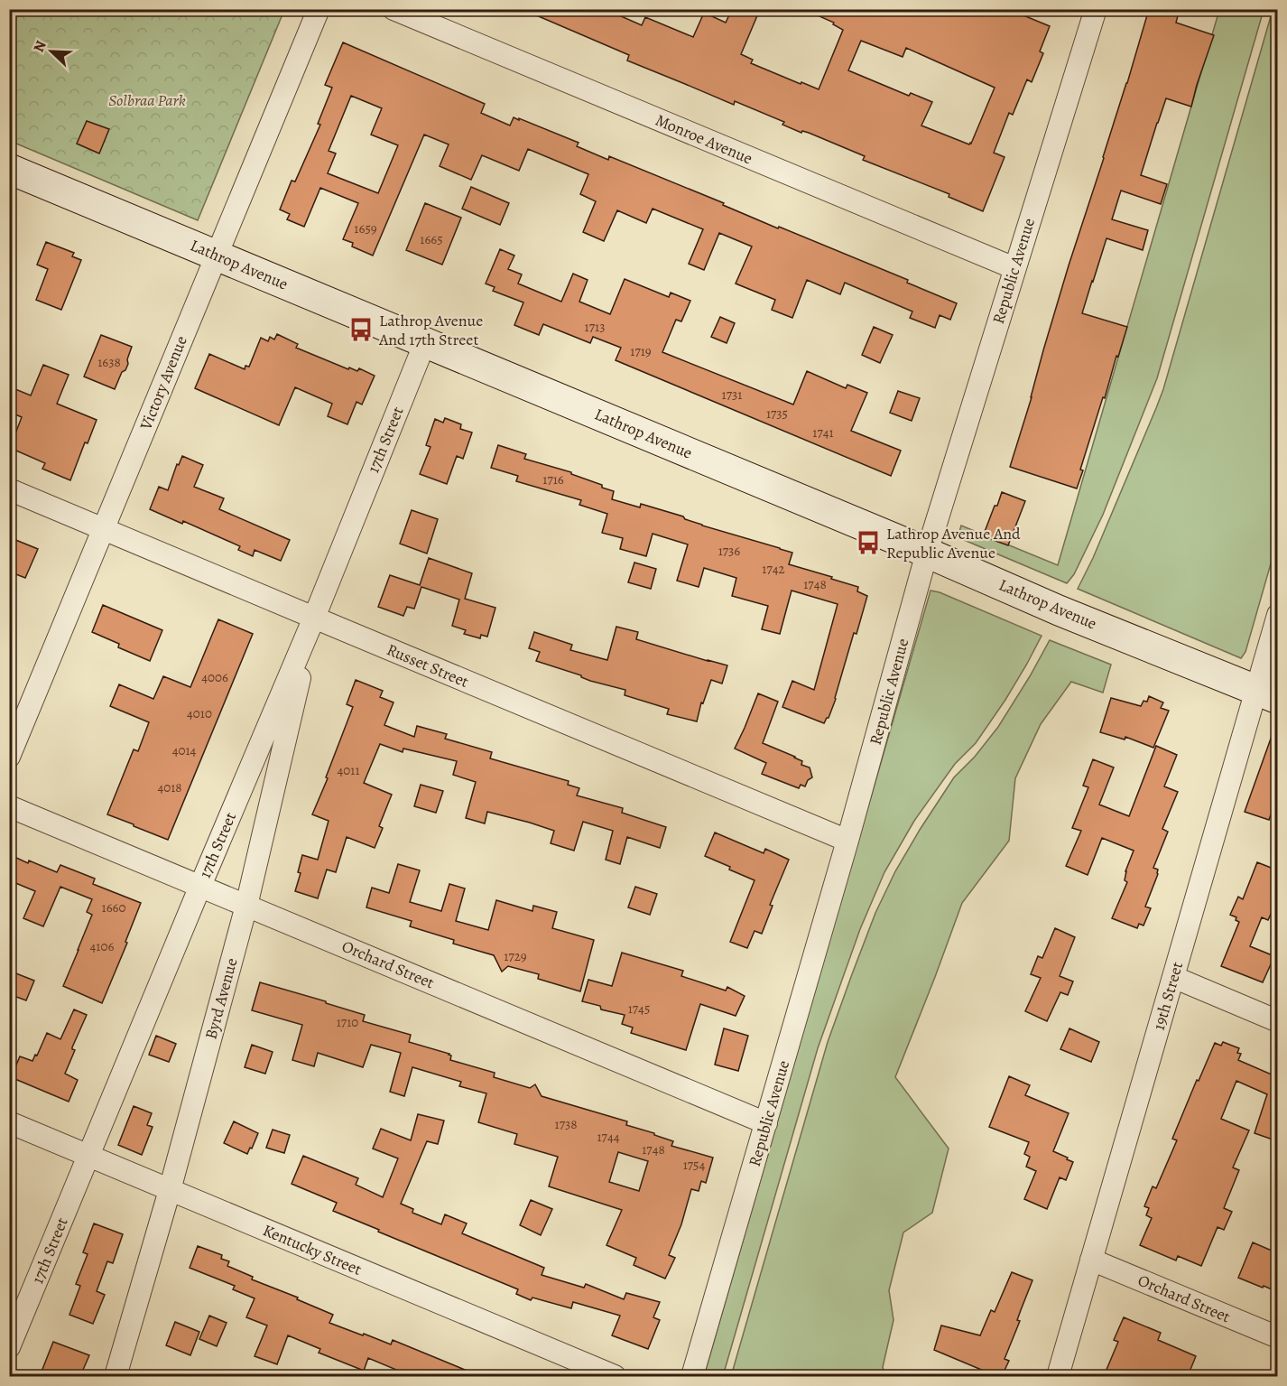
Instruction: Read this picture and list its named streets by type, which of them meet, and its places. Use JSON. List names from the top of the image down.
{
  "streets": {
    "street": [
      "Monroe Avenue",
      "Lathrop Avenue",
      "Republic Avenue",
      "Victory Avenue",
      "17th Street",
      "Russet Street",
      "Orchard Street",
      "19th Street",
      "Byrd Avenue",
      "Kentucky Street"
    ]
  },
  "crossings": [
    ["Monroe Avenue", "Republic Avenue"],
    ["Lathrop Avenue", "Republic Avenue"],
    ["Lathrop Avenue", "Victory Avenue"],
    ["Lathrop Avenue", "17th Street"],
    ["Lathrop Avenue", "19th Street"],
    ["Republic Avenue", "Russet Street"],
    ["Republic Avenue", "Orchard Street"],
    ["Victory Avenue", "Russet Street"],
    ["17th Street", "Russet Street"],
    ["17th Street", "Orchard Street"],
    ["17th Street", "Byrd Avenue"],
    ["17th Street", "Kentucky Street"],
    ["Russet Street", "Byrd Avenue"],
    ["Orchard Street", "19th Street"],
    ["Orchard Street", "Byrd Avenue"],
    ["Byrd Avenue", "Kentucky Street"]
  ],
  "parks": ["Solbraa Park"],
  "places": {
    "bus stop": ["Lathrop Avenue And 17th Street", "Lathrop Avenue And Republic Avenue"]
  },
  "house_numbers": [
    "1659",
    "1665",
    "1713",
    "1719",
    "1638",
    "1731",
    "1735",
    "1741",
    "1716",
    "1736",
    "1742",
    "1748",
    "4006",
    "4010",
    "4014",
    "4011",
    "4018",
    "1660",
    "4106",
    "1729",
    "1745",
    "1710",
    "1738",
    "1744",
    "1748",
    "1754"
  ],
  "north": "top left"
}
